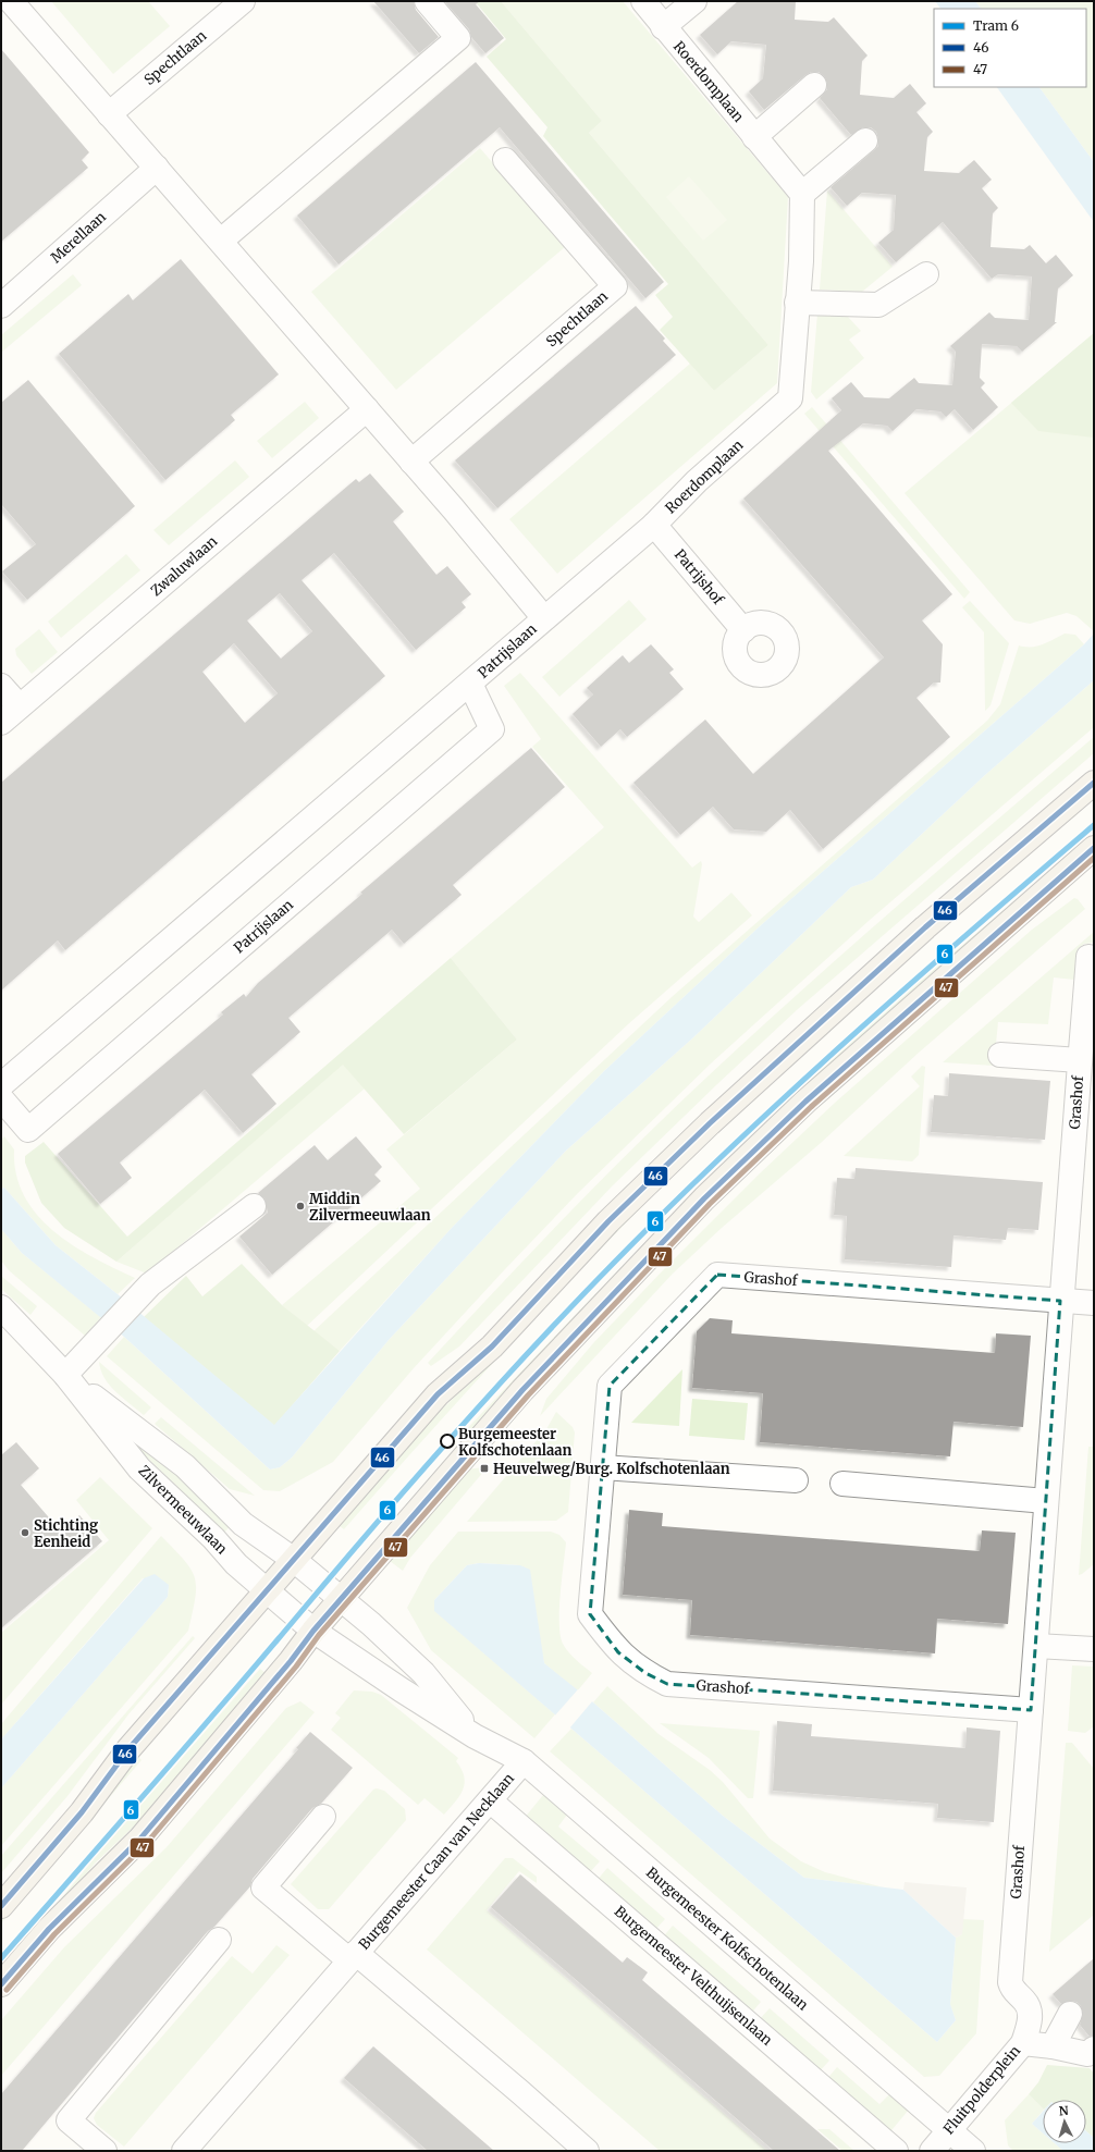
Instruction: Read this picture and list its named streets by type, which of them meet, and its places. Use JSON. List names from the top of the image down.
{
  "streets": {
    "street": [
      "Spechtlaan",
      "Roerdomplaan",
      "Merellaan",
      "Zwaluwlaan",
      "Patrijshof",
      "Patrijslaan",
      "Grashof",
      "Zilvermeeuwlaan",
      "Burgemeester Caan van Necklaan",
      "Burgemeester Kolfschotenlaan",
      "Burgemeester Velthuijsenlaan",
      "Fluitpolderplein"
    ]
  },
  "crossings": [
    ["Roerdomplaan", "Patrijshof"],
    ["Roerdomplaan", "Patrijslaan"],
    ["Grashof", "Fluitpolderplein"],
    ["Zilvermeeuwlaan", "Burgemeester Kolfschotenlaan"],
    ["Burgemeester Caan van Necklaan", "Burgemeester Kolfschotenlaan"],
    ["Burgemeester Caan van Necklaan", "Burgemeester Velthuijsenlaan"],
    ["Burgemeester Kolfschotenlaan", "Fluitpolderplein"]
  ],
  "places": {
    "other": ["Middin Zilvermeeuwlaan", "Burgemeester Kolfschotenlaan", "Stichting Eenheid"],
    "transit": ["Heuvelweg/Burg. Kolfschotenlaan"]
  },
  "lines": ["transit line 46", "tram line 6", "transit line 47"],
  "legend": ["Tram 6", "46", "47"],
  "north": "top"
}
